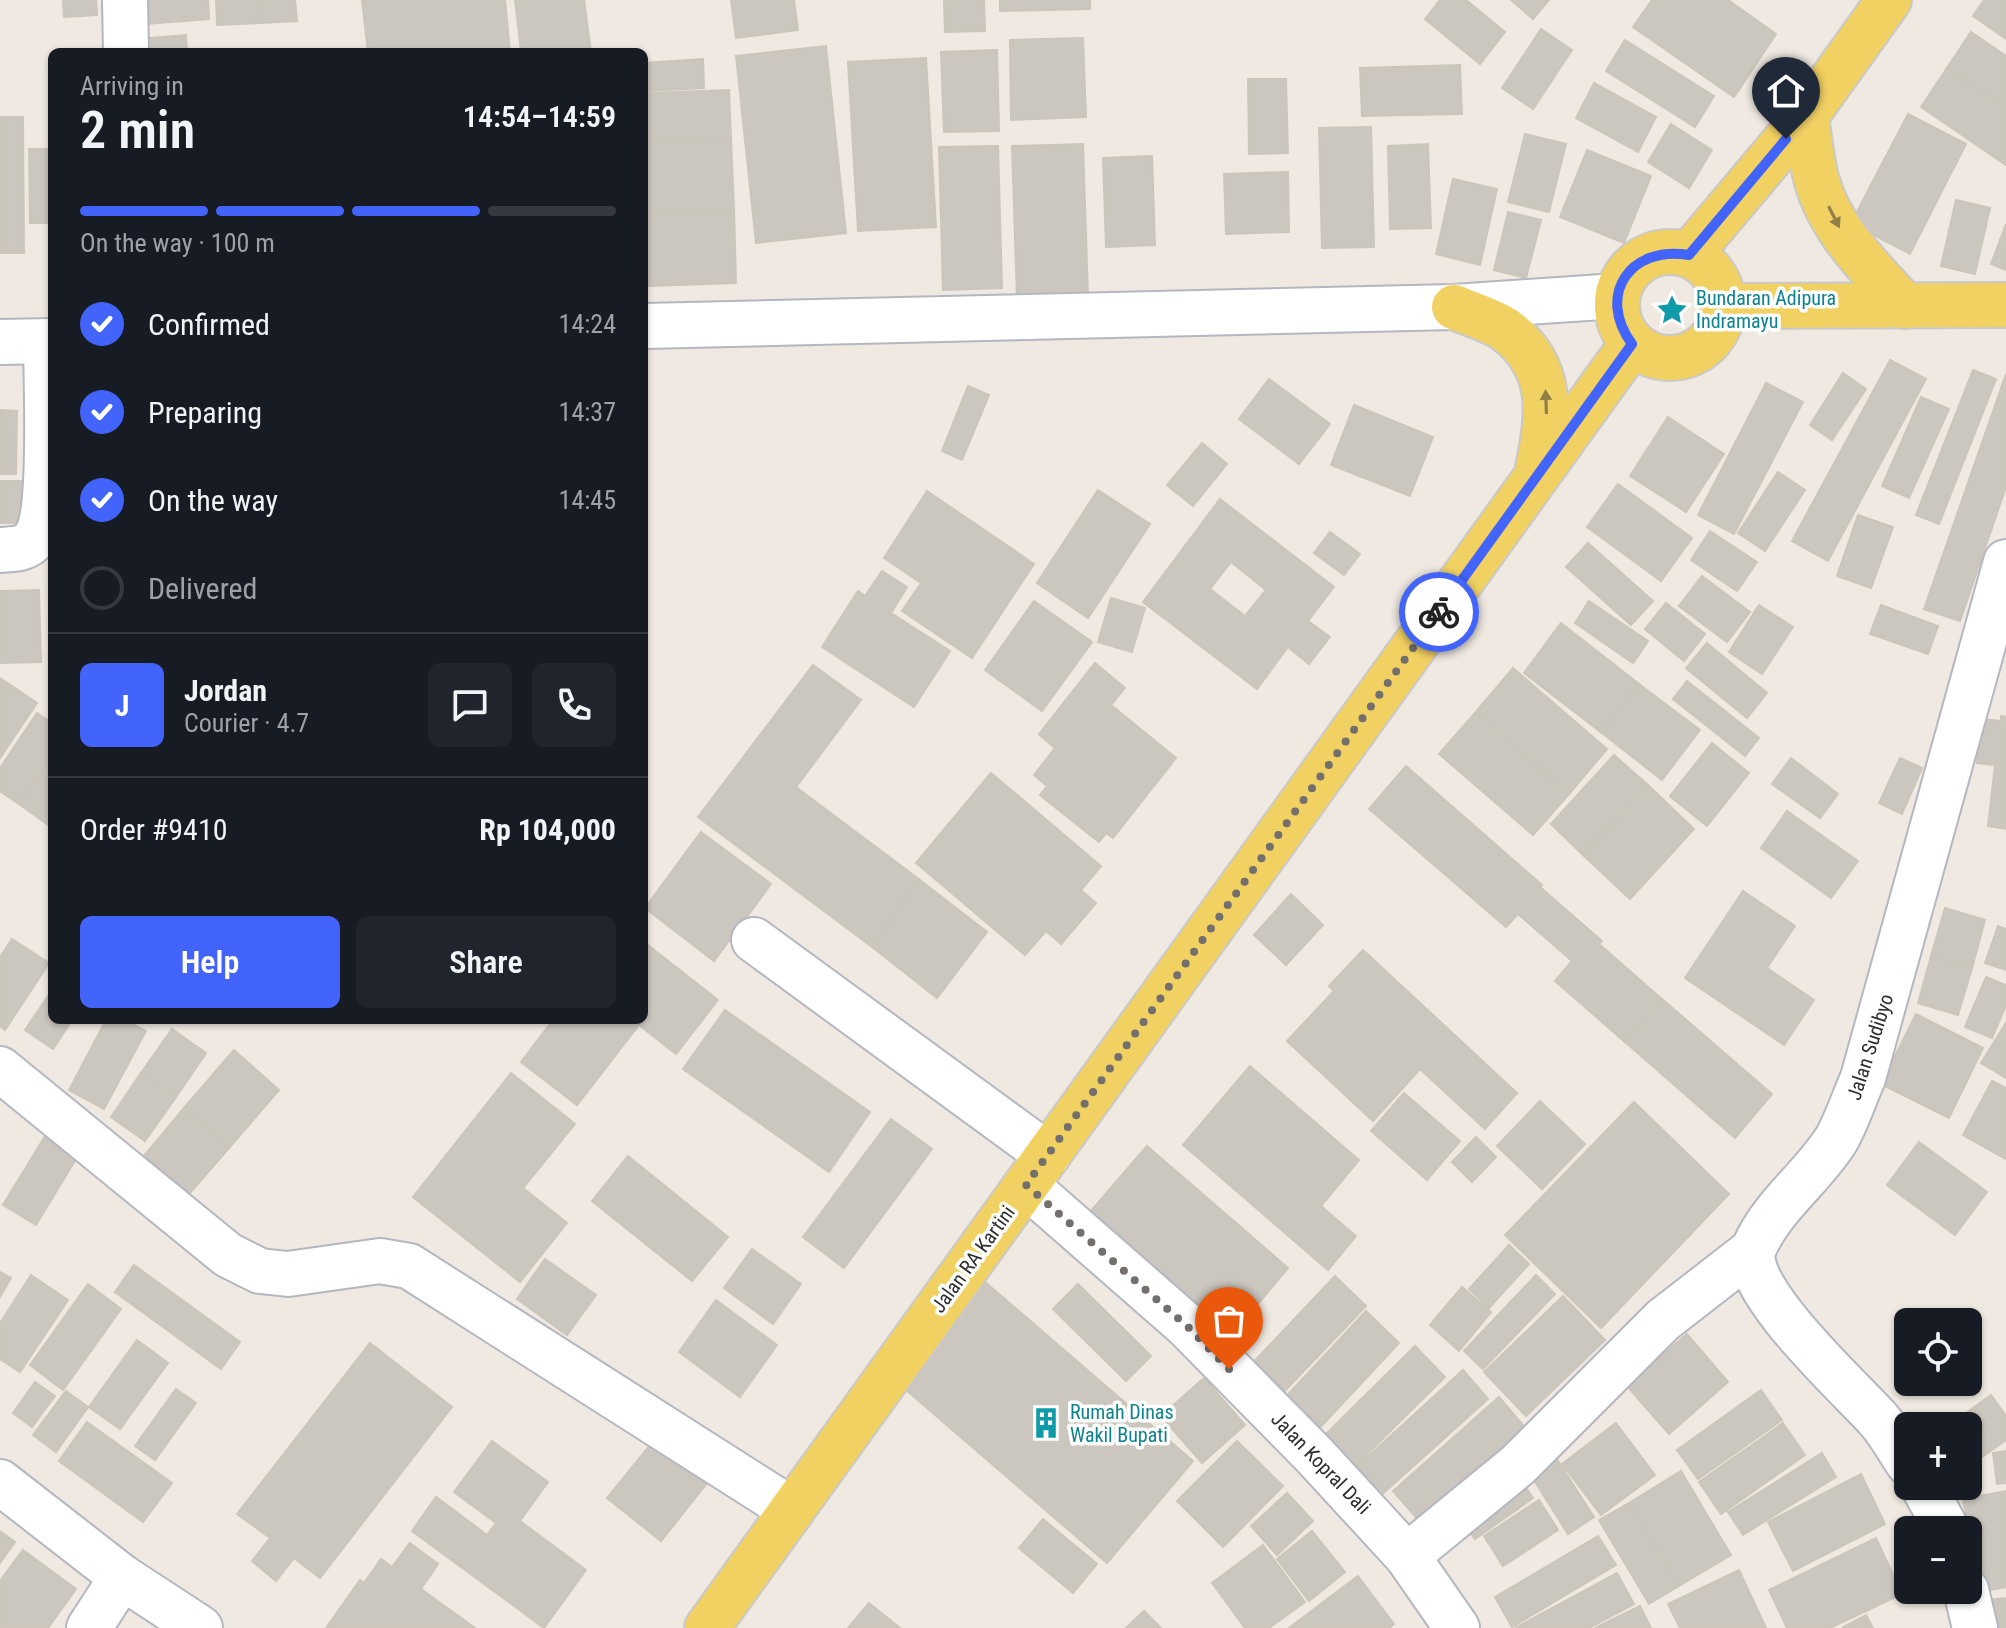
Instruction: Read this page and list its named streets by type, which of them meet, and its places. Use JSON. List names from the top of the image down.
{
  "streets": {
    "main road": ["Jalan RA Kartini"],
    "street": ["Jalan Sudibyo", "Jalan Kopral Dali"]
  },
  "crossings": [
    ["Jalan Sudibyo", "Jalan Kopral Dali"],
    ["Jalan RA Kartini", "Jalan Kopral Dali"]
  ],
  "places": {
    "place": ["Bundaran Adipura Indramayu"],
    "building": ["Rumah Dinas Wakil Bupati"]
  },
  "page": {
    "heading": ["2 min", "Arriving in", "14:54–14:59"],
    "panel": [
      "Jordan",
      "Courier · 4.7",
      "Order #9410",
      "Rp 104,000"
    ],
    "bar": "On the way · 100 m",
    "list": [
      ["Confirmed", "14:24"],
      ["Preparing", "14:37"],
      ["On the way", "14:45"],
      "Delivered"
    ],
    "round": "J",
    "buttons": ["Help", "Share"],
    "map_buttons": ["+", "−"]
  }
}
